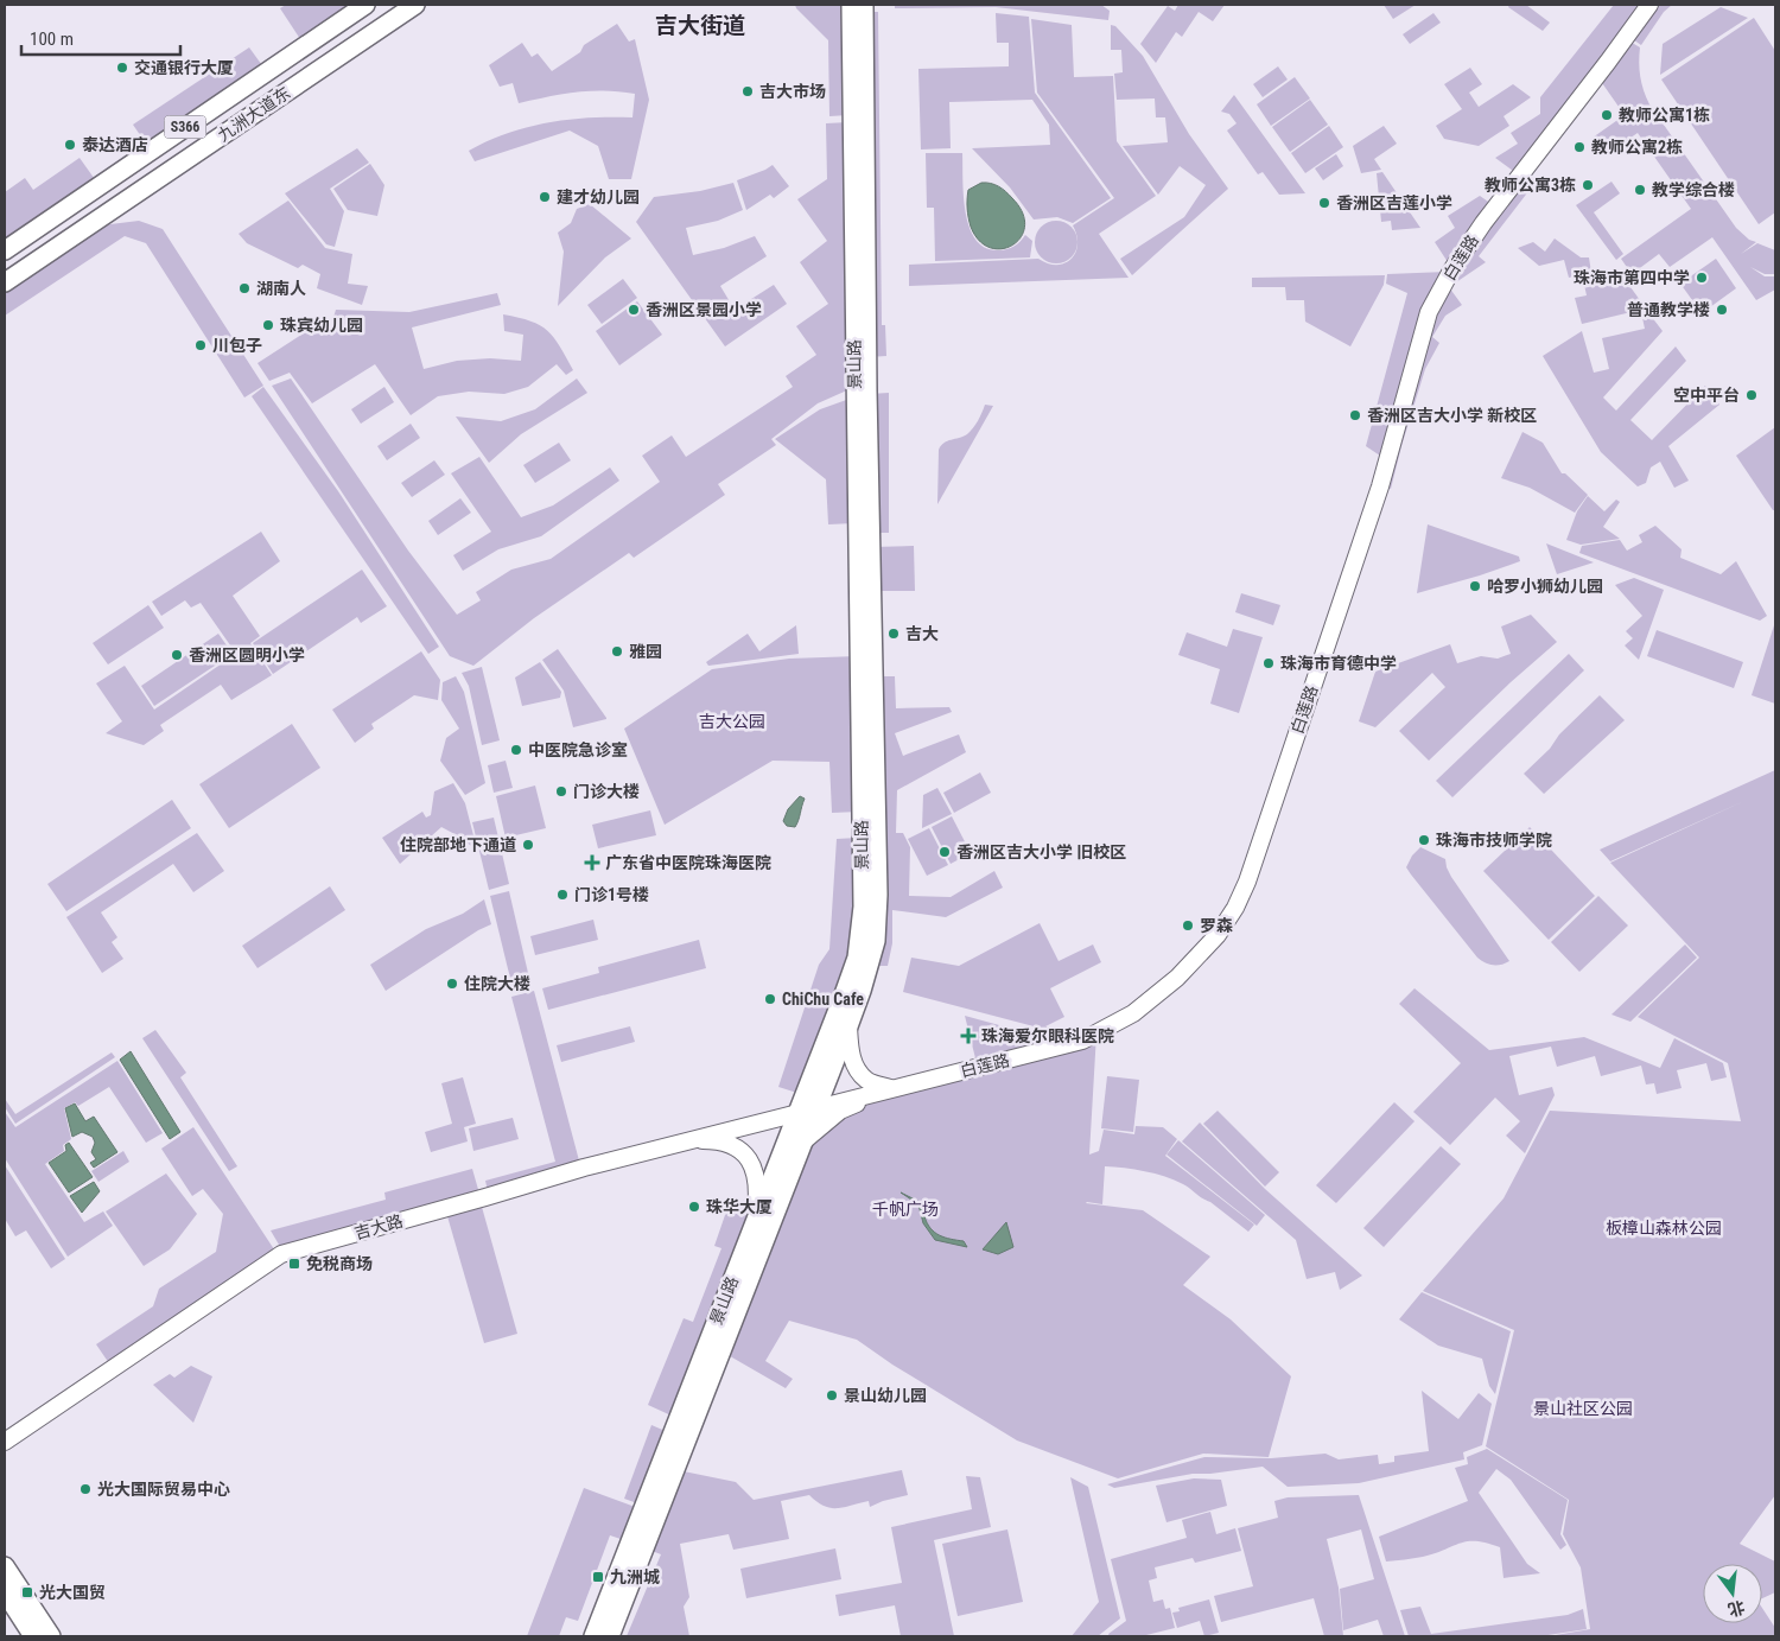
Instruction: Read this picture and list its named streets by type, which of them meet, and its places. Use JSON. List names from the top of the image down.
{
  "streets": {
    "main road": [
      "九洲大道东",
      "S366",
      "白莲路",
      "景山路",
      "吉大路"
    ]
  },
  "crossings": [
    ["白莲路", "景山路"],
    ["白莲路", "吉大路"],
    ["景山路", "吉大路"]
  ],
  "districts": ["吉大街道"],
  "parks": [
    "吉大公园",
    "千帆广场",
    "板樟山森林公园",
    "景山社区公园"
  ],
  "places": {
    "other": [
      "交通银行大厦",
      "吉大市场",
      "教师公寓1栋",
      "泰达酒店",
      "教师公寓2栋",
      "教师公寓3栋",
      "教学综合楼",
      "建才幼儿园",
      "香洲区吉莲小学",
      "珠海市第四中学",
      "湖南人",
      "香洲区景园小学",
      "普通教学楼",
      "珠宾幼儿园",
      "川包子",
      "空中平台",
      "香洲区吉大小学 新校区",
      "哈罗小狮幼儿园",
      "吉大",
      "雅园",
      "香洲区圆明小学",
      "珠海市育德中学",
      "中医院急诊室",
      "门诊大楼",
      "珠海市技师学院",
      "住院部地下通道",
      "香洲区吉大小学 旧校区",
      "门诊1号楼",
      "罗森",
      "住院大楼",
      "ChiChu Cafe",
      "珠华大厦",
      "景山幼儿园",
      "光大国际贸易中心"
    ],
    "health": ["广东省中医院珠海医院", "珠海爱尔眼科医院"],
    "transit": ["免税商场", "九洲城", "光大国贸"]
  },
  "scale_bar": "100 m",
  "north": "bottom"
}
